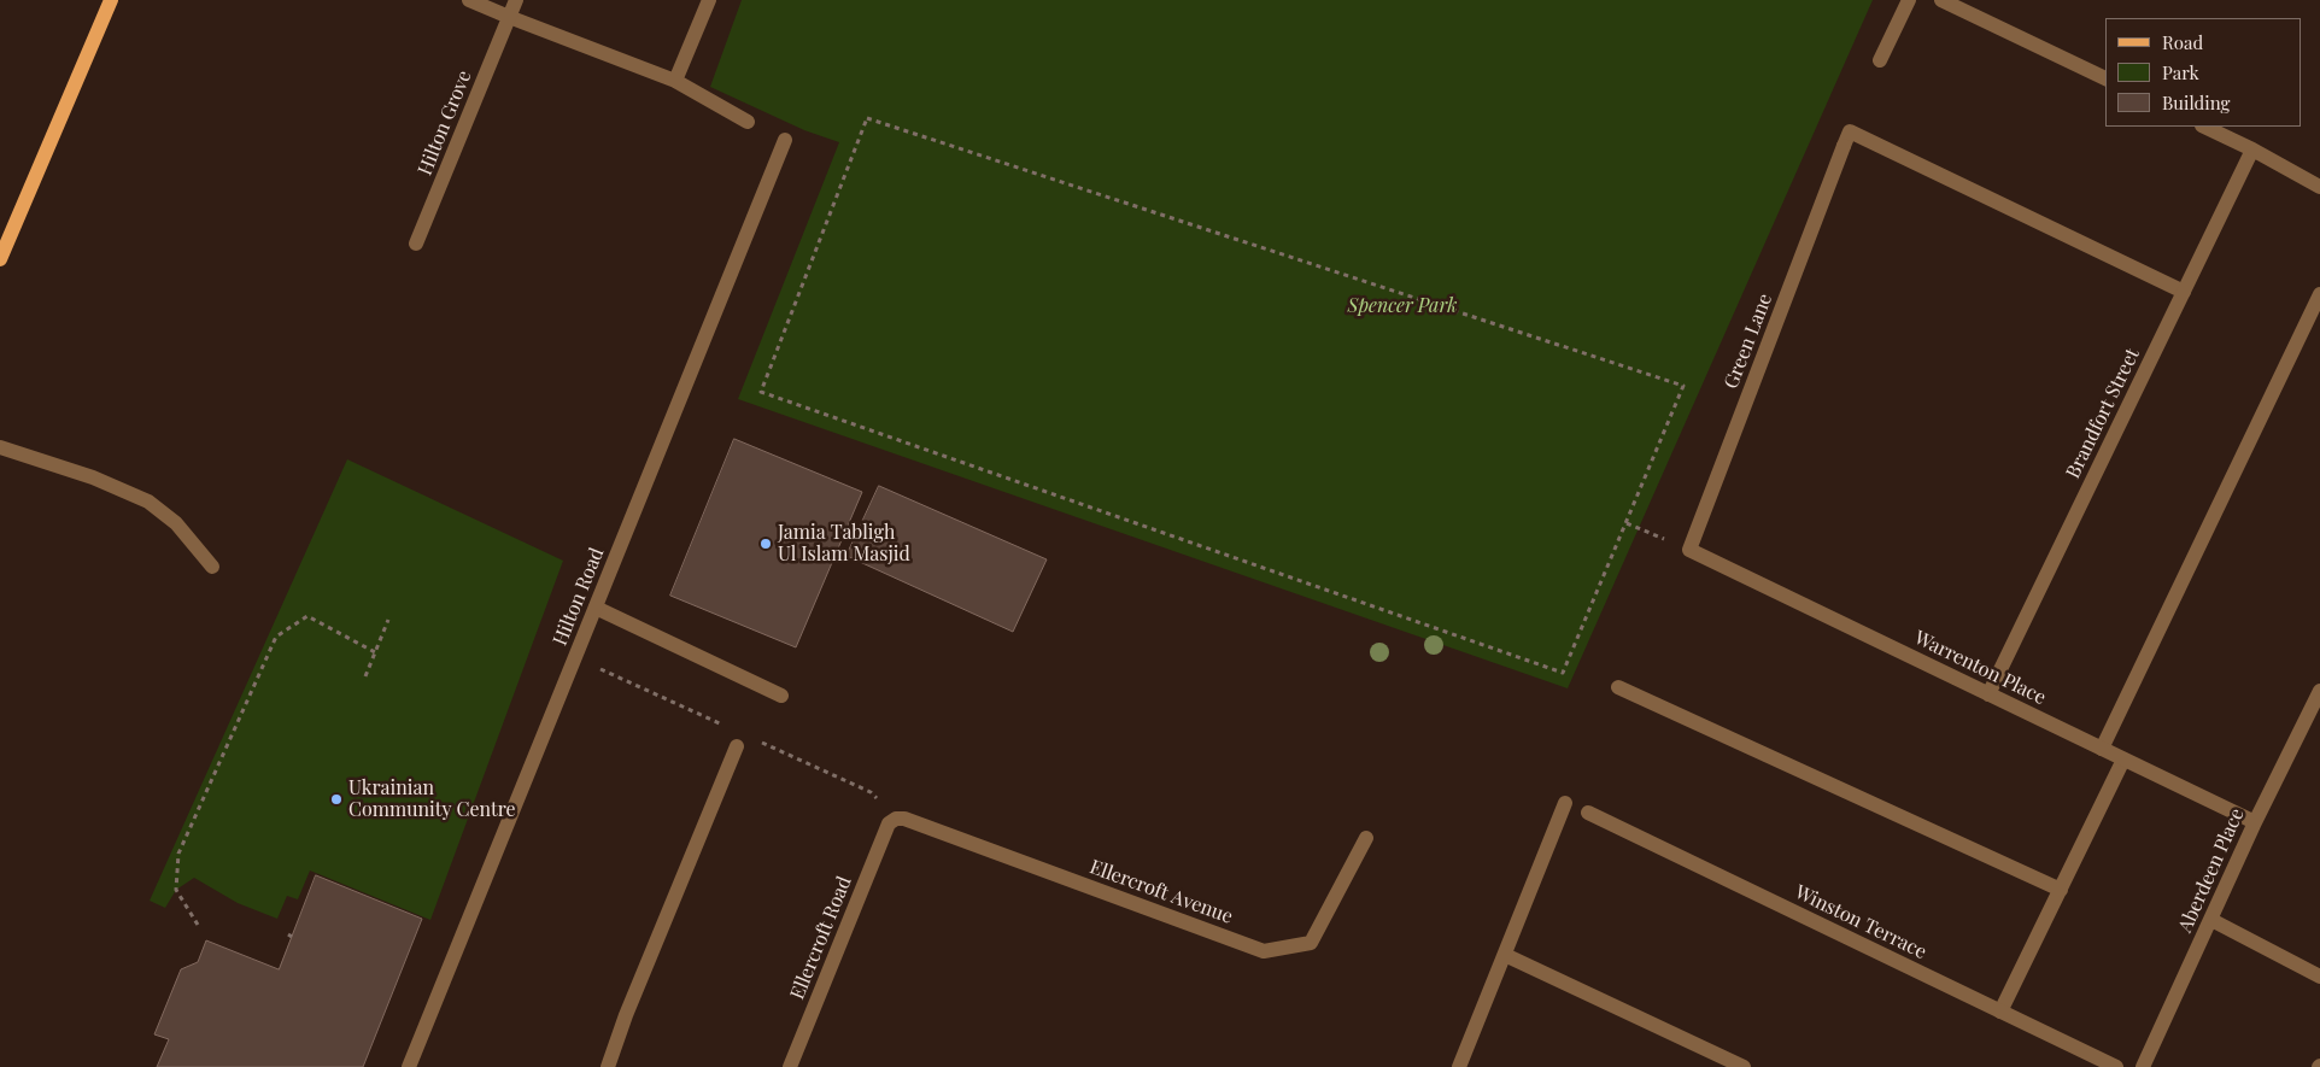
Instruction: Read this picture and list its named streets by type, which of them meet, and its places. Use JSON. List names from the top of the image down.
{
  "streets": {
    "street": [
      "Hilton Grove",
      "Green Lane",
      "Brandfort Street",
      "Hilton Road",
      "Warrenton Place",
      "Aberdeen Place",
      "Ellercroft Avenue",
      "Winston Terrace",
      "Ellercroft Road"
    ]
  },
  "crossings": [
    ["Green Lane", "Brandfort Street"],
    ["Green Lane", "Warrenton Place"],
    ["Brandfort Street", "Warrenton Place"],
    ["Warrenton Place", "Aberdeen Place"],
    ["Ellercroft Avenue", "Ellercroft Road"]
  ],
  "parks": ["Spencer Park"],
  "places": ["Jamia Tabligh Ul Islam Masjid", "Ukrainian Community Centre"],
  "legend": ["Road", "Park", "Building"]
}
